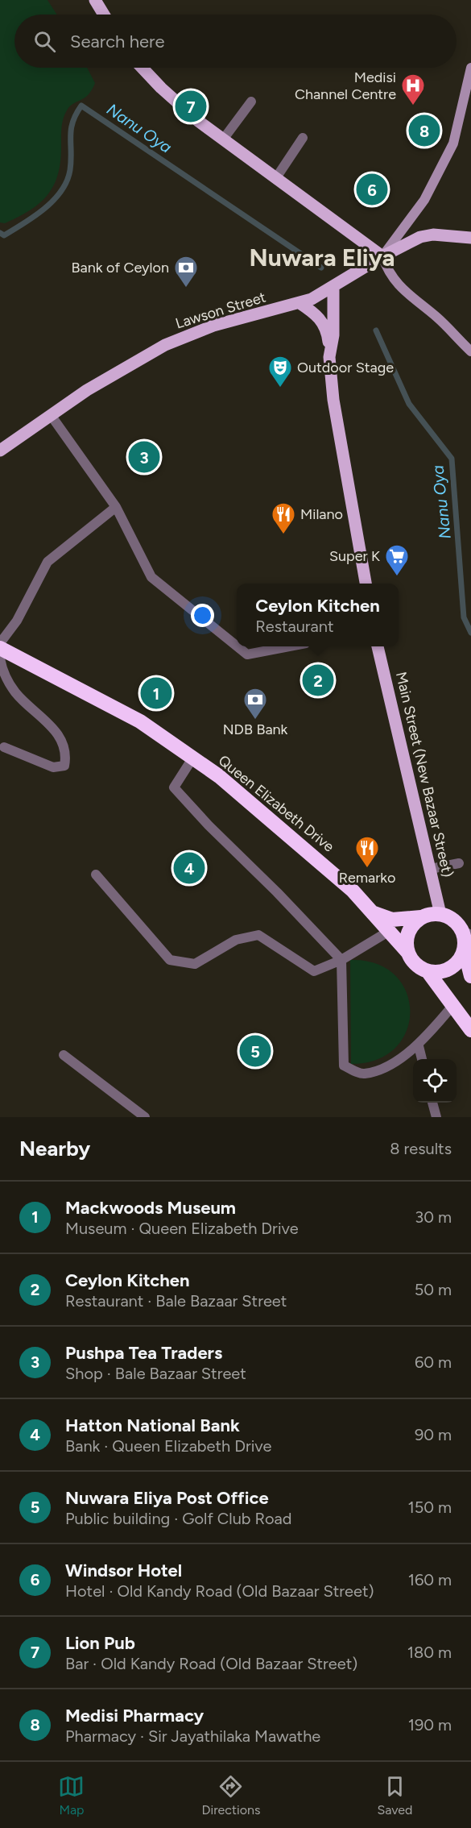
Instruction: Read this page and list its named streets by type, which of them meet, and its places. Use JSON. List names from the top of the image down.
{
  "streets": {
    "highway": ["Queen Elizabeth Drive"],
    "main road": ["Lawson Street", "Main Street (New Bazaar Street)"]
  },
  "crossings": [
    ["Main Street (New Bazaar Street)", "Queen Elizabeth Drive"]
  ],
  "districts": ["Nuwara Eliya"],
  "water": ["Nanu Oya"],
  "places": {
    "hospital": ["Medisi Channel Centre"],
    "bank": ["Bank of Ceylon", "NDB Bank"],
    "theatre": ["Outdoor Stage"],
    "restaurant": ["Milano", "Remarko"],
    "supermarket": ["Super K"]
  },
  "page": {
    "search": "Search here",
    "pins": [
      "7",
      "8",
      "6",
      "3",
      "2",
      "1",
      "4",
      "5"
    ],
    "popup": ["Ceylon Kitchen", "Restaurant"],
    "heading": ["Nearby", "8 results"],
    "list": [
      {
        "mark": "1",
        "name": "Mackwoods Museum",
        "note": "Museum · Queen Elizabeth Drive",
        "value": "30 m"
      },
      {
        "mark": "2",
        "name": "Ceylon Kitchen",
        "note": "Restaurant · Bale Bazaar Street",
        "value": "50 m"
      },
      {
        "mark": "3",
        "name": "Pushpa Tea Traders",
        "note": "Shop · Bale Bazaar Street",
        "value": "60 m"
      },
      {
        "mark": "4",
        "name": "Hatton National Bank",
        "note": "Bank · Queen Elizabeth Drive",
        "value": "90 m"
      },
      {
        "mark": "5",
        "name": "Nuwara Eliya Post Office",
        "note": "Public building · Golf Club Road",
        "value": "150 m"
      },
      {
        "mark": "6",
        "name": "Windsor Hotel",
        "note": "Hotel · Old Kandy Road (Old Bazaar Street)",
        "value": "160 m"
      },
      {
        "mark": "7",
        "name": "Lion Pub",
        "note": "Bar · Old Kandy Road (Old Bazaar Street)",
        "value": "180 m"
      },
      {
        "mark": "8",
        "name": "Medisi Pharmacy",
        "note": "Pharmacy · Sir Jayathilaka Mawathe",
        "value": "190 m"
      }
    ],
    "nav": ["Map", "Directions", "Saved"]
  }
}
